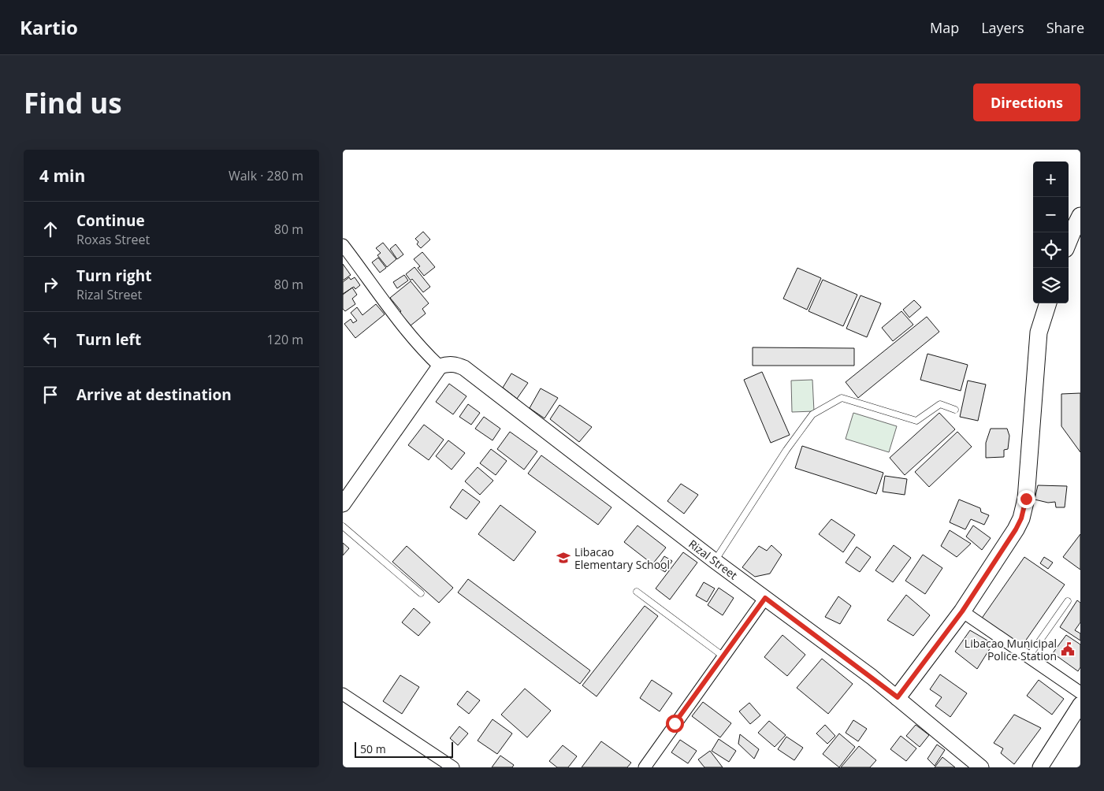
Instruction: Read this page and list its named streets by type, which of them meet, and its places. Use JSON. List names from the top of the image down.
{
  "streets": {
    "street": ["Rizal Street"]
  },
  "places": {
    "school or university": ["Libacao Elementary School"],
    "public building": ["Libacao Municipal Police Station"]
  },
  "scale_bar": "50 m",
  "page": {
    "header": "Kartio",
    "nav": ["Map", "Layers", "Share"],
    "buttons": "Directions",
    "title": "Find us",
    "heading": ["4 min", "Walk · 280 m"],
    "map_buttons": ["+", "−"],
    "list": [
      ["Continue", "Roxas Street", "80 m"],
      ["Turn right", "Rizal Street", "80 m"],
      ["Turn left", "120 m"],
      "Arrive at destination"
    ],
    "scale": "50 m"
  }
}
